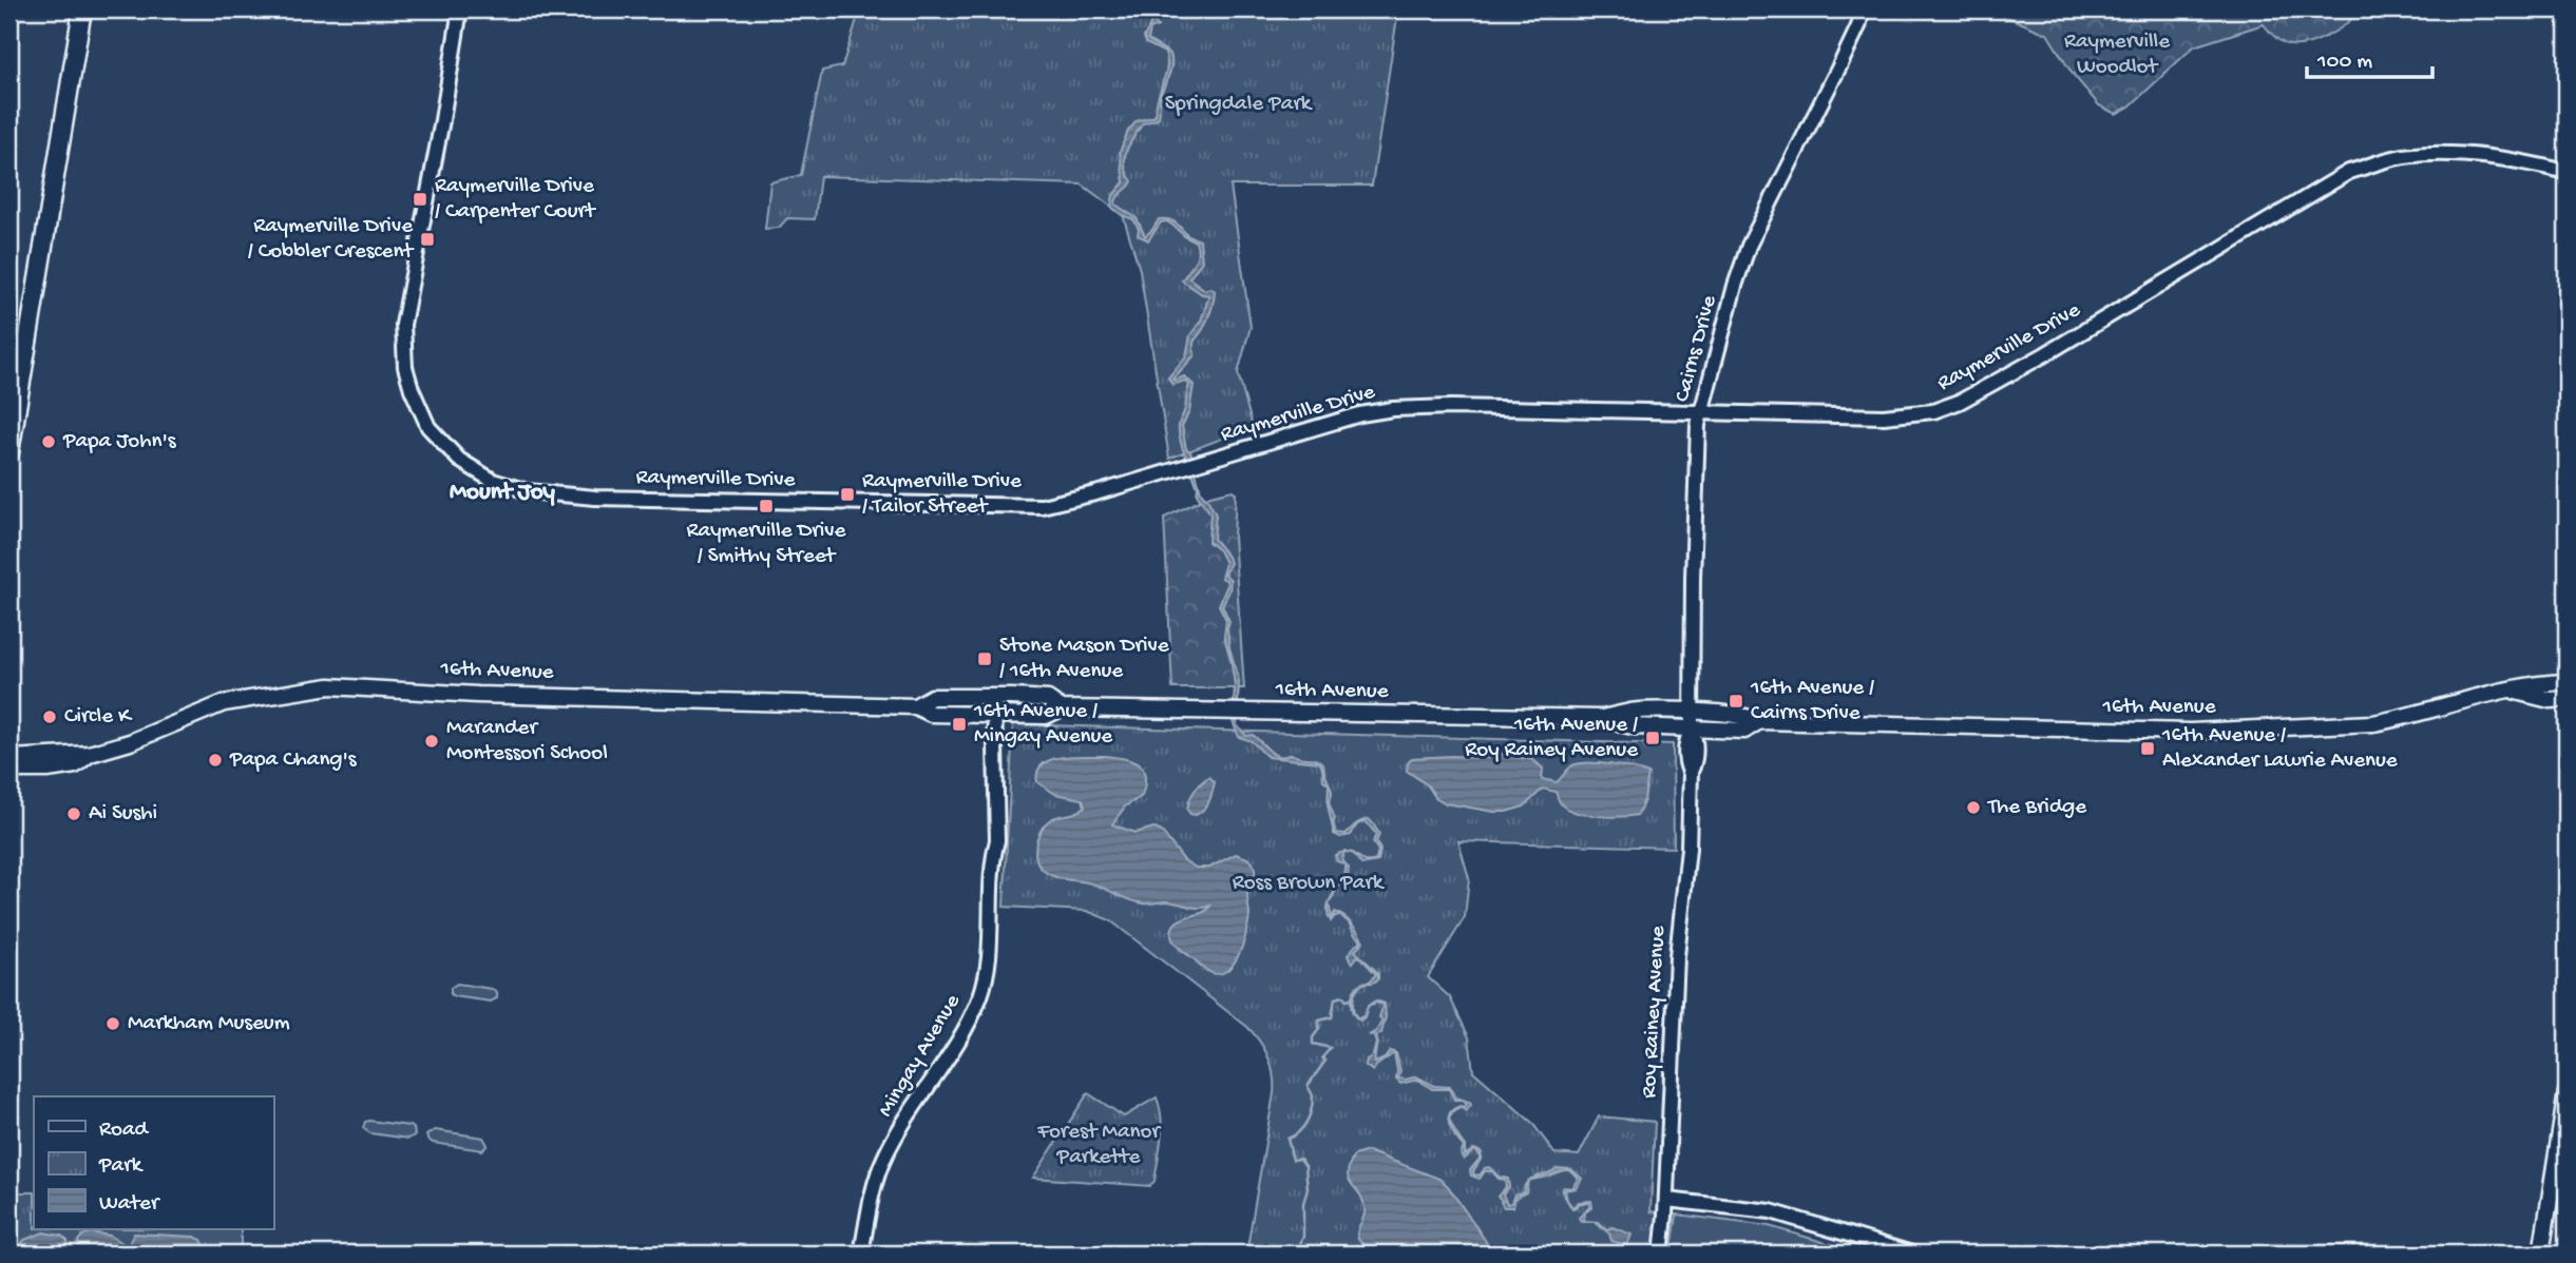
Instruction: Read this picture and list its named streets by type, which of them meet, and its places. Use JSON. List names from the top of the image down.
{
  "streets": {
    "main road": ["16th Avenue"],
    "street": [
      "Raymerville Drive",
      "Cairns Drive",
      "Roy Rainey Avenue",
      "Mingay Avenue"
    ]
  },
  "crossings": [
    ["Raymerville Drive", "Cairns Drive"],
    ["Cairns Drive", "16th Avenue"],
    ["Cairns Drive", "Roy Rainey Avenue"],
    ["16th Avenue", "Roy Rainey Avenue"],
    ["16th Avenue", "Mingay Avenue"]
  ],
  "districts": ["Mount Joy"],
  "parks": [
    "Raymerville Woodlot",
    "Springdale Park",
    "Ross Brown Park",
    "Forest Manor Parkette"
  ],
  "places": {
    "transit": [
      "Raymerville Drive / Carpenter Court",
      "Raymerville Drive / Cobbler Crescent",
      "Raymerville Drive / Tailor Street",
      "Raymerville Drive / Smithy Street",
      "Stone Mason Drive / 16th Avenue",
      "16th Avenue / Cairns Drive",
      "16th Avenue / Mingay Avenue",
      "16th Avenue / Roy Rainey Avenue",
      "16th Avenue / Alexander Lawrie Avenue"
    ],
    "other": [
      "Papa John's",
      "Circle K",
      "Marander Montessori School",
      "Papa Chang's",
      "The Bridge",
      "Ai Sushi",
      "Markham Museum"
    ]
  },
  "legend": ["Road", "Park", "Water"],
  "scale_bar": "100 m"
}
